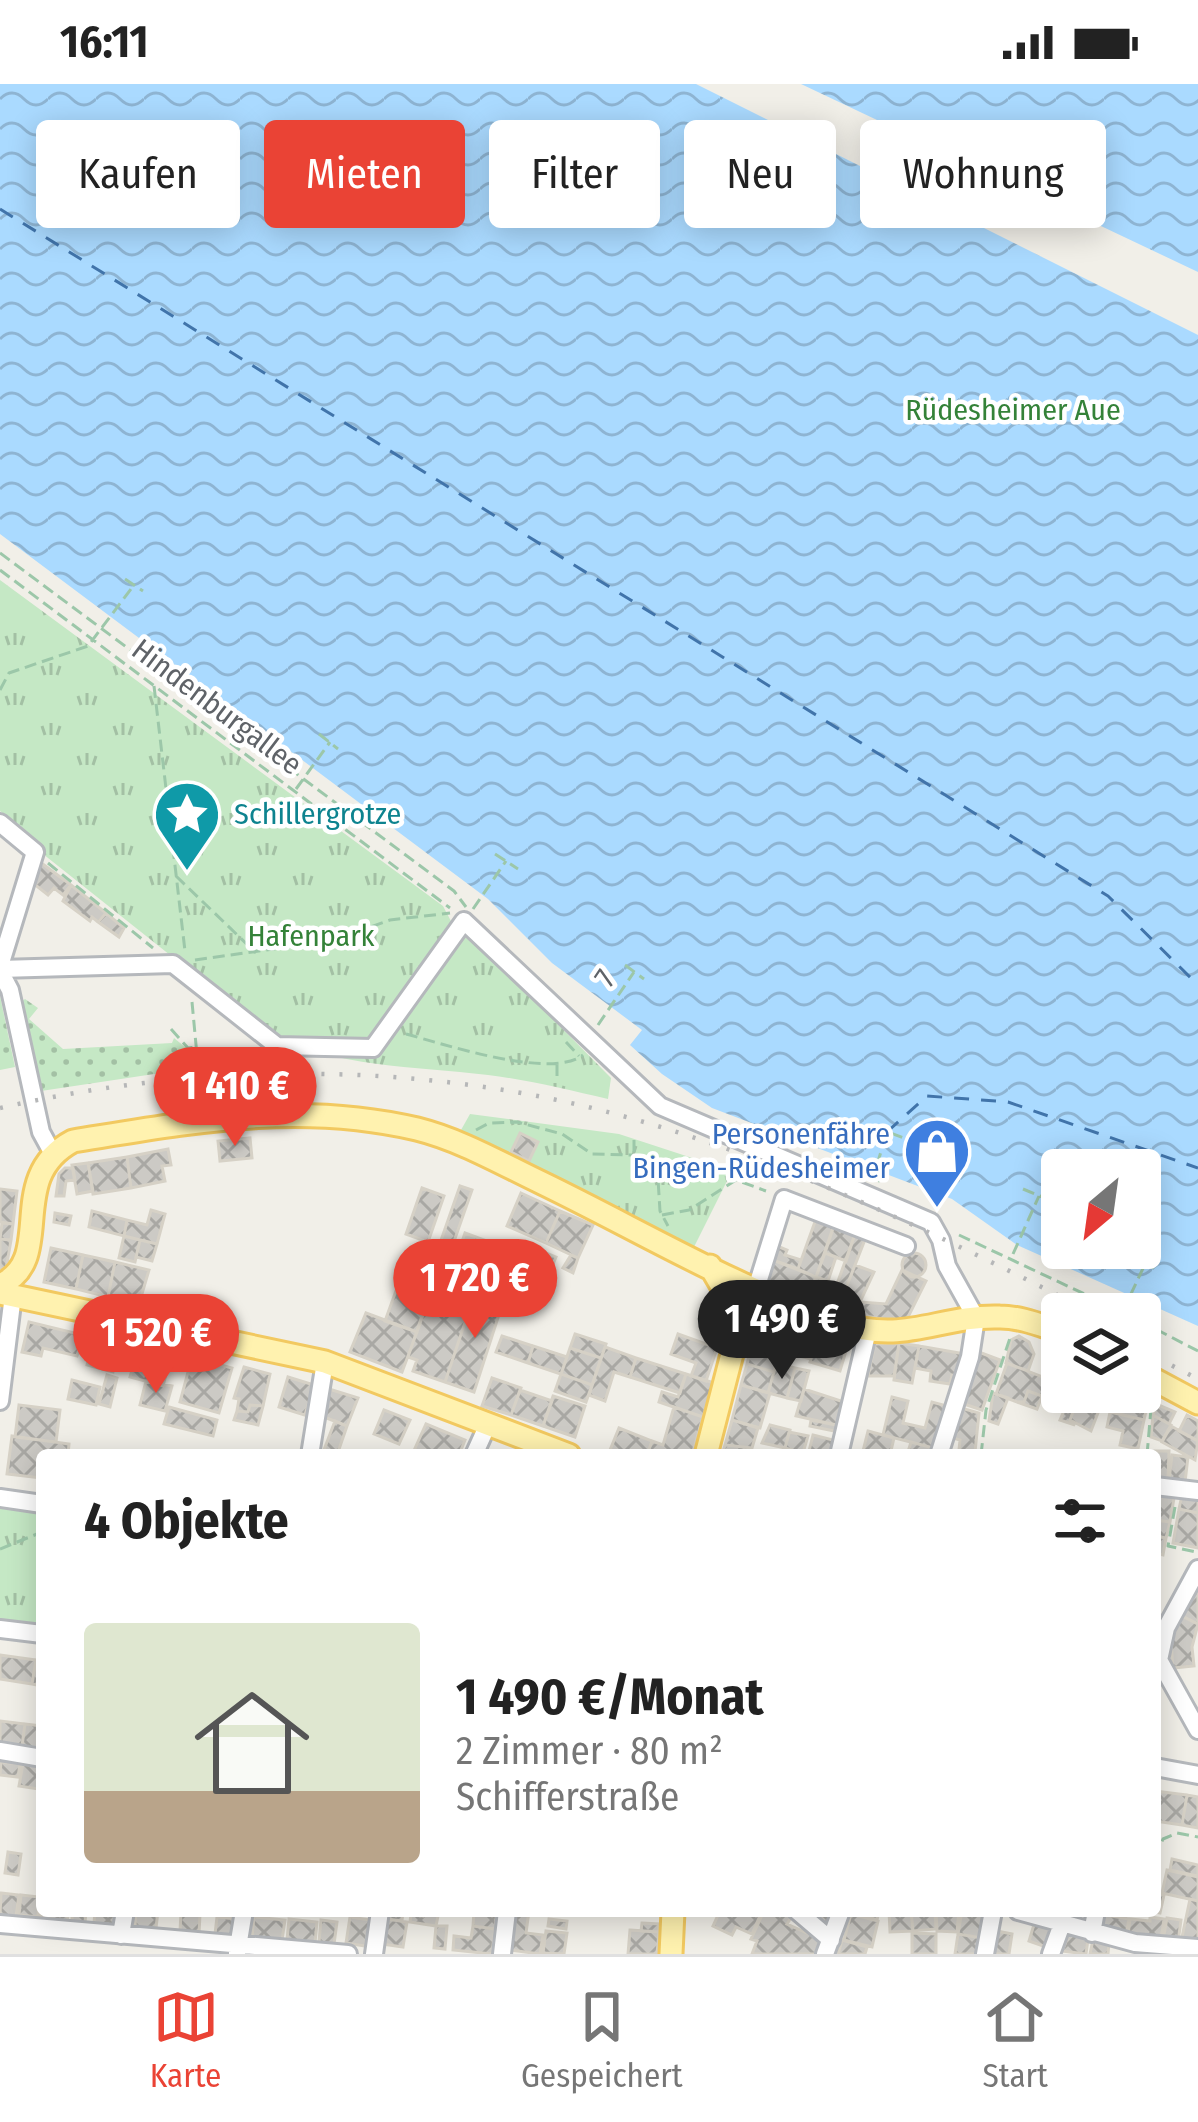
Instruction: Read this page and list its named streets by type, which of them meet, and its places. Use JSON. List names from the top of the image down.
{
  "streets": {
    "path": ["Hindenburgallee", "7"]
  },
  "parks": ["Rüdesheimer Aue", "Hafenpark"],
  "places": {
    "place": ["Schillergrotze"],
    "shop": ["Personenfähre Bingen-Rüdesheimer"]
  },
  "north": "bottom left",
  "page": {
    "status": "16:11",
    "chip": [
      "Kaufen",
      "Mieten",
      "Filter",
      "Neu",
      "Wohnung"
    ],
    "price": [
      "1 410 €",
      "1 720 €",
      "1 490 €",
      "1 520 €"
    ],
    "heading": "4 Objekte",
    "list": [
      {
        "name": "1 490 €/Monat",
        "note": "2 Zimmer · 80 m² · Schifferstraße"
      }
    ],
    "tabs": ["Karte", "Gespeichert", "Start"]
  }
}
